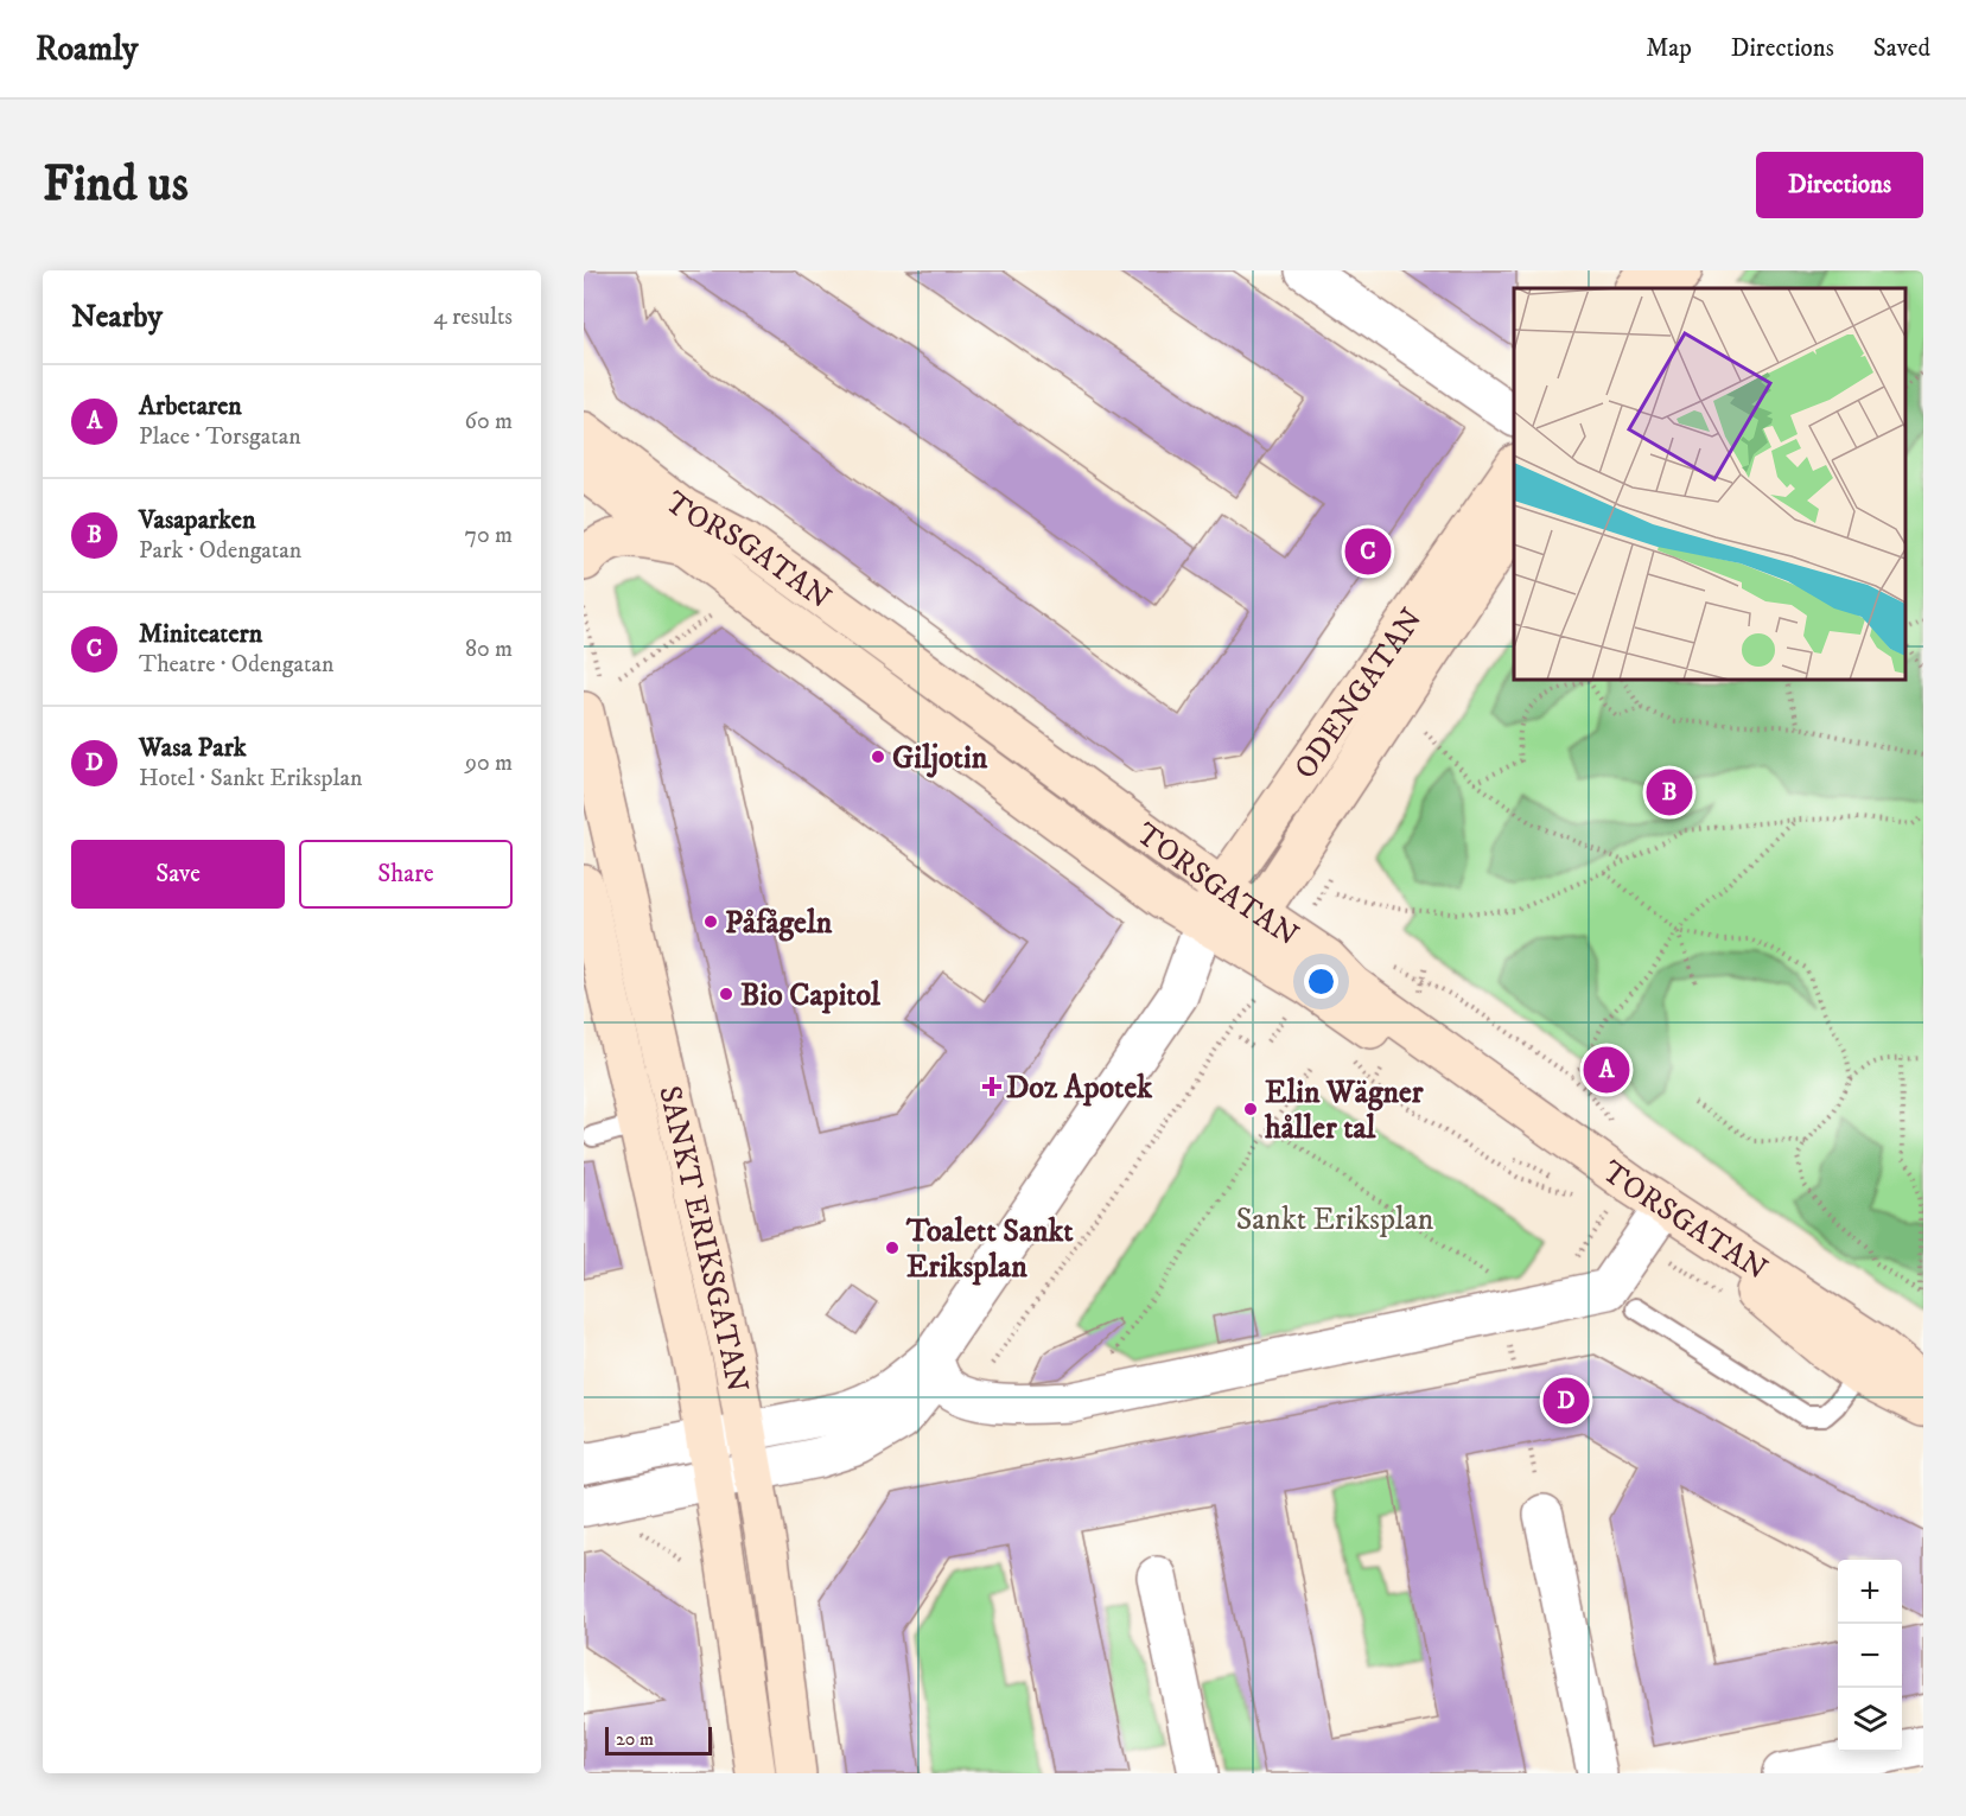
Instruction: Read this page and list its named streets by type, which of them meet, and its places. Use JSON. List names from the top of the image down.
{
  "streets": {
    "main road": ["TORSGATAN", "ODENGATAN", "SANKT ERIKSGATAN"]
  },
  "crossings": [
    ["TORSGATAN", "ODENGATAN"]
  ],
  "parks": ["Sankt Eriksplan"],
  "places": {
    "other": [
      "Giljotin",
      "Påfågeln",
      "Bio Capitol",
      "Elin Wägner håller tal",
      "Toalett Sankt Eriksplan"
    ],
    "health": ["Doz Apotek"]
  },
  "scale_bar": "20 m",
  "page": {
    "header": "Roamly",
    "nav": ["Map", "Directions", "Saved"],
    "buttons": [
      "Directions",
      ["Save", "Share"]
    ],
    "title": "Find us",
    "heading": ["Nearby", "4 results"],
    "list": [
      {
        "mark": "A",
        "name": "Arbetaren",
        "note": "Place · Torsgatan",
        "value": "60 m"
      },
      {
        "mark": "B",
        "name": "Vasaparken",
        "note": "Park · Odengatan",
        "value": "70 m"
      },
      {
        "mark": "C",
        "name": "Miniteatern",
        "note": "Theatre · Odengatan",
        "value": "80 m"
      },
      {
        "mark": "D",
        "name": "Wasa Park",
        "note": "Hotel · Sankt Eriksplan",
        "value": "90 m"
      }
    ],
    "pins": [
      "C",
      "B",
      "A",
      "D"
    ],
    "map_buttons": ["+", "−"],
    "scale": "20 m"
  }
}
